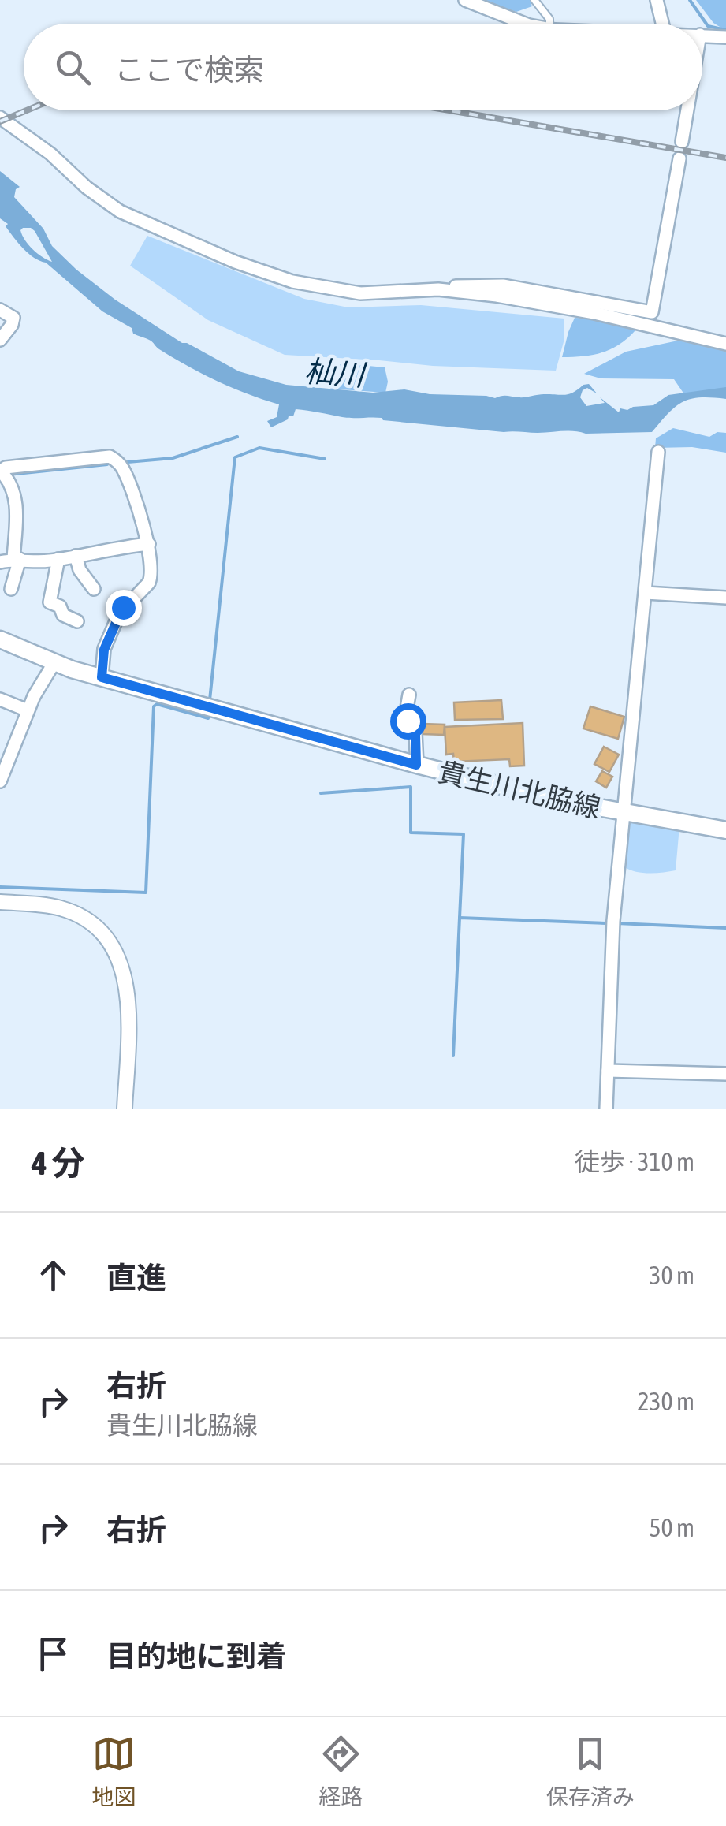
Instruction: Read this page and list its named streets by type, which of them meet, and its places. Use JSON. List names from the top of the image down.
{
  "streets": {
    "main road": ["貴生川北脇線"]
  },
  "water": ["杣川"],
  "page": {
    "search": "ここで検索",
    "heading": ["4 分", "徒歩 · 310 m"],
    "list": [
      ["直進", "30 m"],
      ["右折", "貴生川北脇線", "230 m"],
      ["右折", "50 m"],
      "目的地に到着"
    ],
    "nav": ["地図", "経路", "保存済み"]
  }
}
